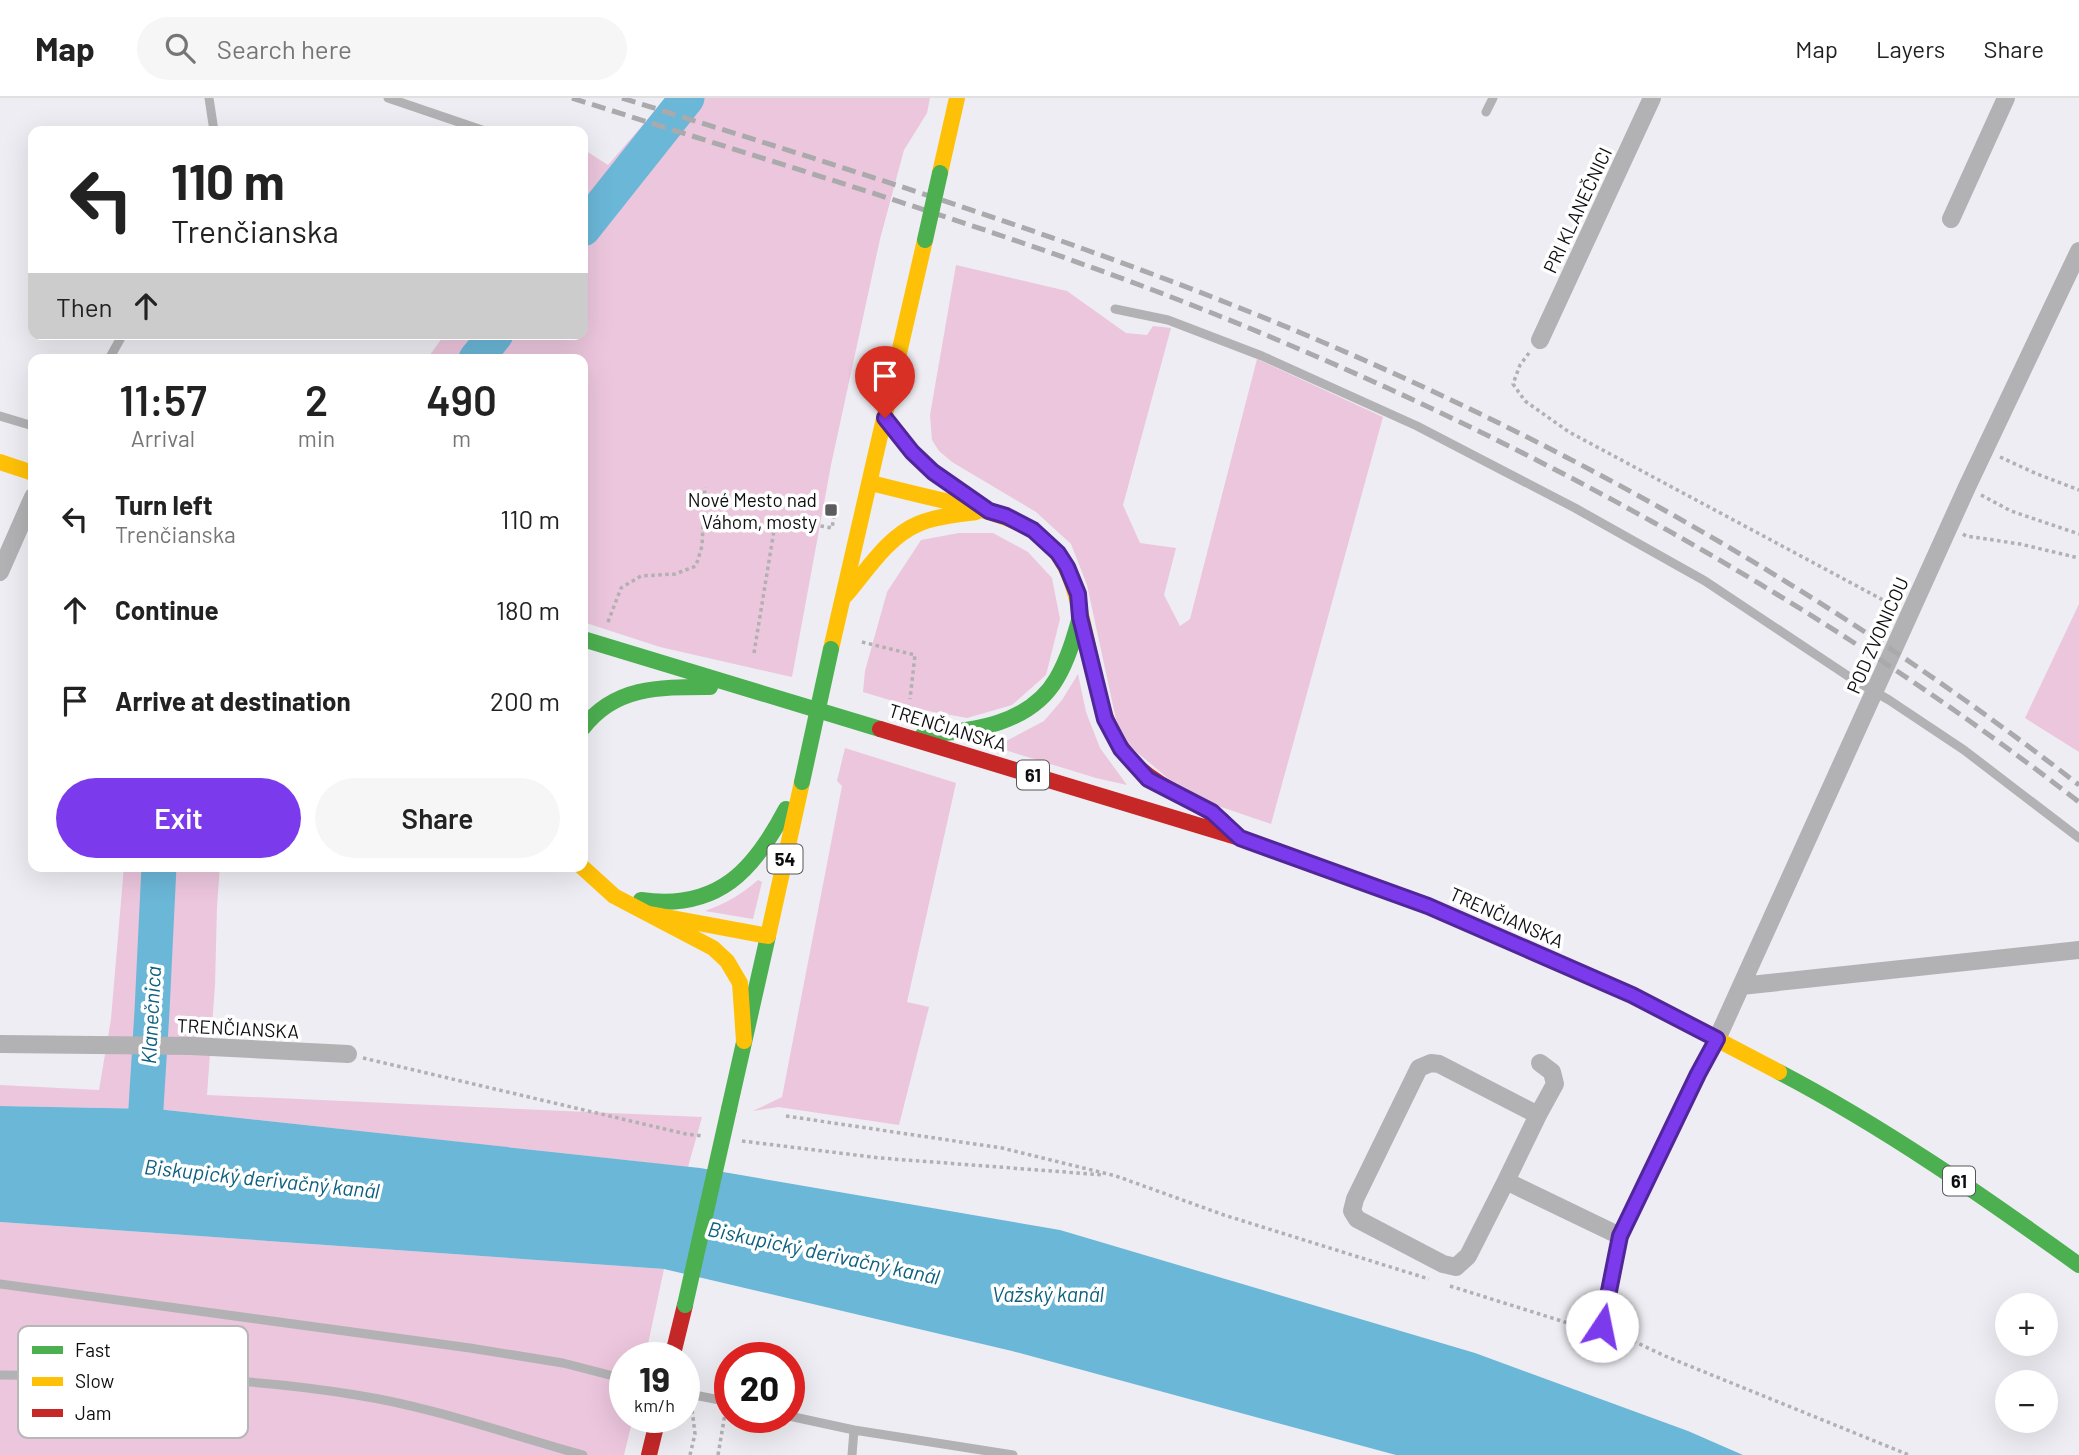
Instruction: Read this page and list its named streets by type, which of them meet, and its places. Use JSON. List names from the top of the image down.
{
  "streets": {
    "main road": ["TRENČIANSKA", "61", "54"],
    "street": ["PRI KLANEČNICI", "POD ZVONICOU"]
  },
  "crossings": [
    ["POD ZVONICOU", "TRENČIANSKA"]
  ],
  "water": ["Klanečnica", "Biskupický derivačný kanál", "Važský kanál"],
  "places": {
    "transit": ["Nové Mesto nad Váhom, mosty"]
  },
  "legend": ["Fast", "Slow", "Jam"],
  "page": {
    "header": "Map",
    "search": "Search here",
    "nav": ["Map", "Layers", "Share"],
    "turn": ["110 m", "Trenčianska"],
    "then": "Then",
    "eta": [
      "11:57",
      "Arrival",
      "2",
      "min",
      "490",
      "m"
    ],
    "list": [
      {
        "name": "Turn left",
        "note": "Trenčianska",
        "value": "110 m"
      },
      {
        "name": "Continue",
        "value": "180 m"
      },
      {
        "name": "Arrive at destination",
        "value": "200 m"
      }
    ],
    "buttons": ["Exit", "Share"],
    "map_buttons": ["+", "−"],
    "speed": "19 km/h",
    "limit": "20"
  }
}
